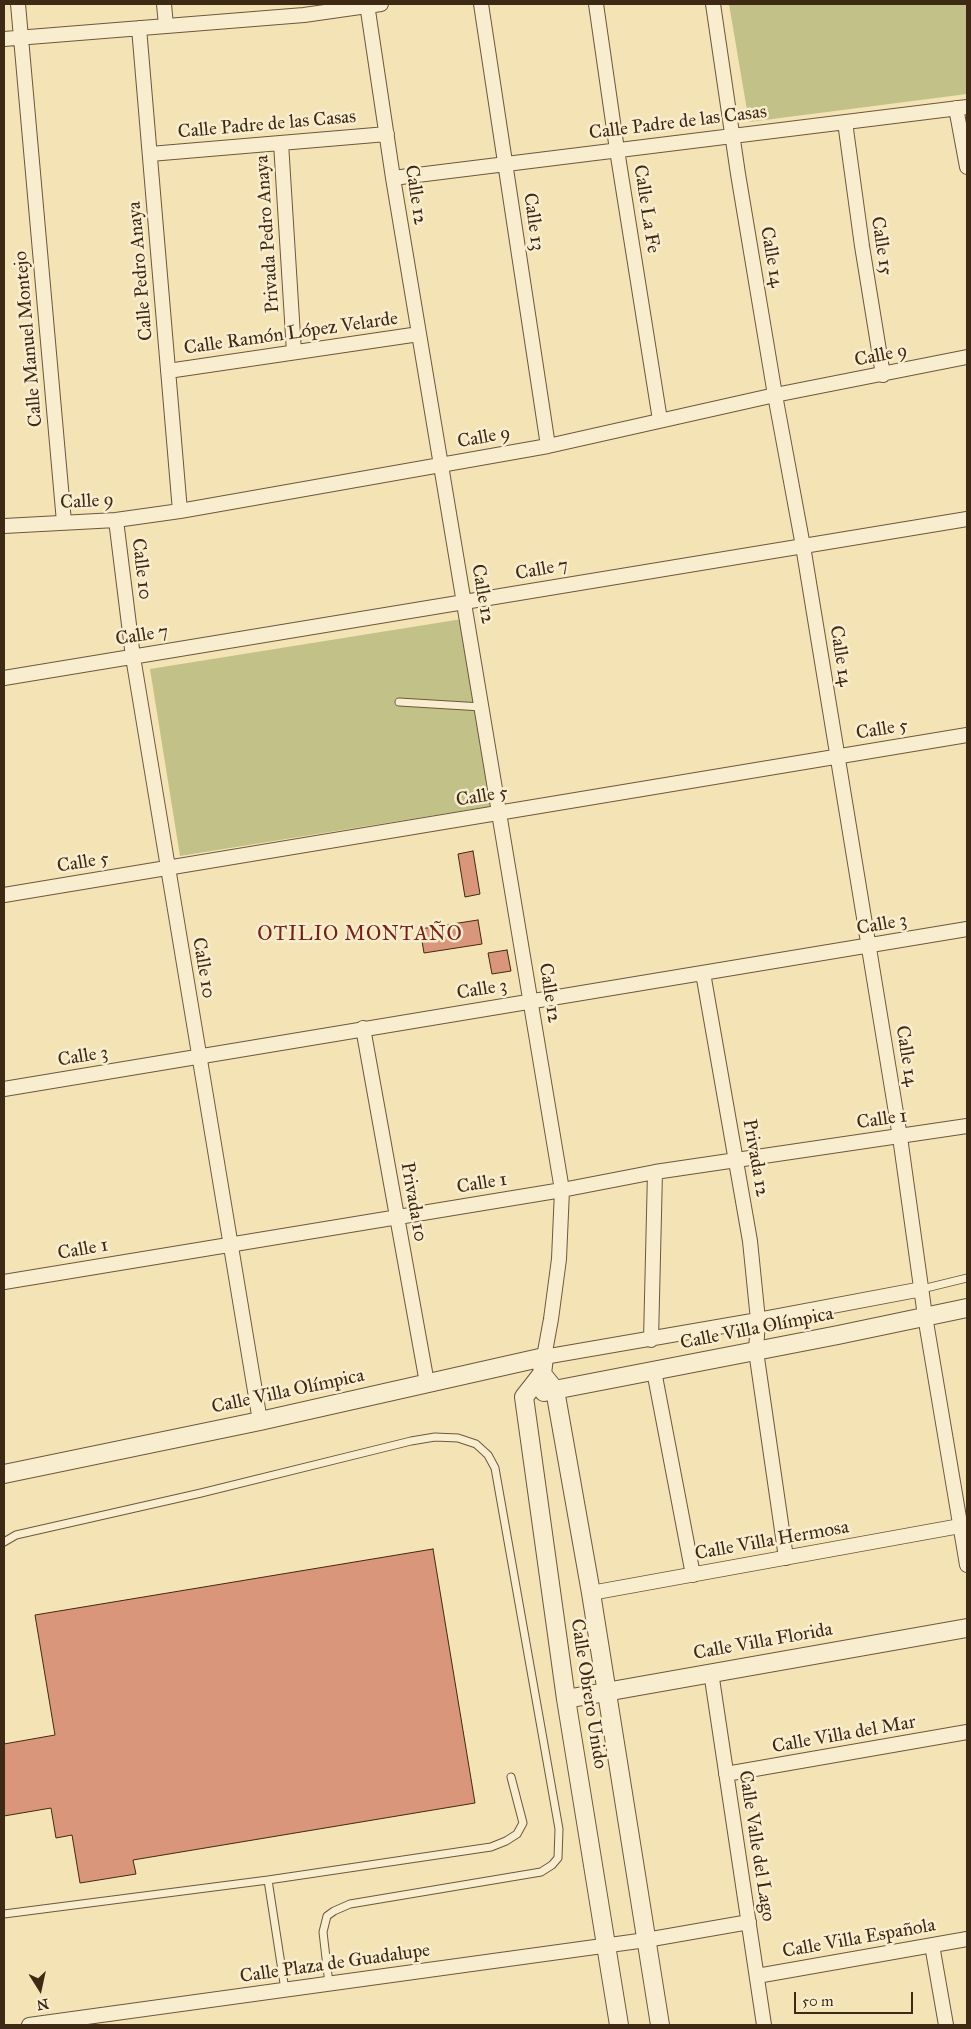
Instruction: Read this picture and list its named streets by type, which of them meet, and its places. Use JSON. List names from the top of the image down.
{
  "streets": {
    "street": [
      "Calle Padre de las Casas",
      "Calle 12",
      "Calle La Fe",
      "Calle 13",
      "Privada Pedro Anaya",
      "Calle 15",
      "Calle 14",
      "Calle Pedro Anaya",
      "Calle Ramón López Velarde",
      "Calle Manuel Montejo",
      "Calle 9",
      "Calle 10",
      "Calle 7",
      "Calle 5",
      "Calle 3",
      "Calle 1",
      "Privada 12",
      "Privada 10",
      "Calle Villa Olímpica",
      "Calle Villa Hermosa",
      "Calle Villa Florida",
      "Calle Obrero Unido",
      "Calle Villa del Mar",
      "Calle Valle del Lago",
      "Calle Villa Española",
      "Calle Plaza de Guadalupe"
    ]
  },
  "crossings": [
    ["Calle Padre de las Casas", "Calle 12"],
    ["Calle Padre de las Casas", "Calle La Fe"],
    ["Calle Padre de las Casas", "Calle 13"],
    ["Calle Padre de las Casas", "Privada Pedro Anaya"],
    ["Calle Padre de las Casas", "Calle 15"],
    ["Calle Padre de las Casas", "Calle 14"],
    ["Calle Padre de las Casas", "Calle Pedro Anaya"],
    ["Calle 12", "Calle Ramón López Velarde"],
    ["Calle 12", "Calle 9"],
    ["Calle 12", "Calle 7"],
    ["Calle 12", "Calle 5"],
    ["Calle 12", "Calle 3"],
    ["Calle 12", "Calle 1"],
    ["Calle La Fe", "Calle 9"],
    ["Calle 13", "Calle 9"],
    ["Privada Pedro Anaya", "Calle Ramón López Velarde"],
    ["Calle 15", "Calle 9"],
    ["Calle 14", "Calle 9"],
    ["Calle 14", "Calle 7"],
    ["Calle 14", "Calle 5"],
    ["Calle 14", "Calle 3"],
    ["Calle 14", "Calle 1"],
    ["Calle 14", "Calle Villa Olímpica"],
    ["Calle 14", "Calle Villa Hermosa"],
    ["Calle Pedro Anaya", "Calle Ramón López Velarde"],
    ["Calle Pedro Anaya", "Calle 9"],
    ["Calle Manuel Montejo", "Calle 9"],
    ["Calle 9", "Calle 10"],
    ["Calle 10", "Calle 7"],
    ["Calle 10", "Calle 5"],
    ["Calle 10", "Calle 3"],
    ["Calle 10", "Calle 1"],
    ["Calle 10", "Calle Villa Olímpica"],
    ["Calle 3", "Privada 12"],
    ["Calle 3", "Privada 10"],
    ["Calle 1", "Privada 12"],
    ["Calle 1", "Privada 10"],
    ["Privada 12", "Calle Villa Olímpica"],
    ["Privada 12", "Calle Villa Hermosa"],
    ["Privada 10", "Calle Villa Olímpica"],
    ["Calle Villa Olímpica", "Calle Obrero Unido"],
    ["Calle Villa Hermosa", "Calle Obrero Unido"],
    ["Calle Villa Florida", "Calle Obrero Unido"],
    ["Calle Villa Florida", "Calle Valle del Lago"],
    ["Calle Obrero Unido", "Calle Plaza de Guadalupe"],
    ["Calle Villa del Mar", "Calle Valle del Lago"],
    ["Calle Valle del Lago", "Calle Villa Española"],
    ["Calle Valle del Lago", "Calle Plaza de Guadalupe"]
  ],
  "districts": ["OTILIO MONTAÑO"],
  "scale_bar": "50 m",
  "north": "bottom"
}
